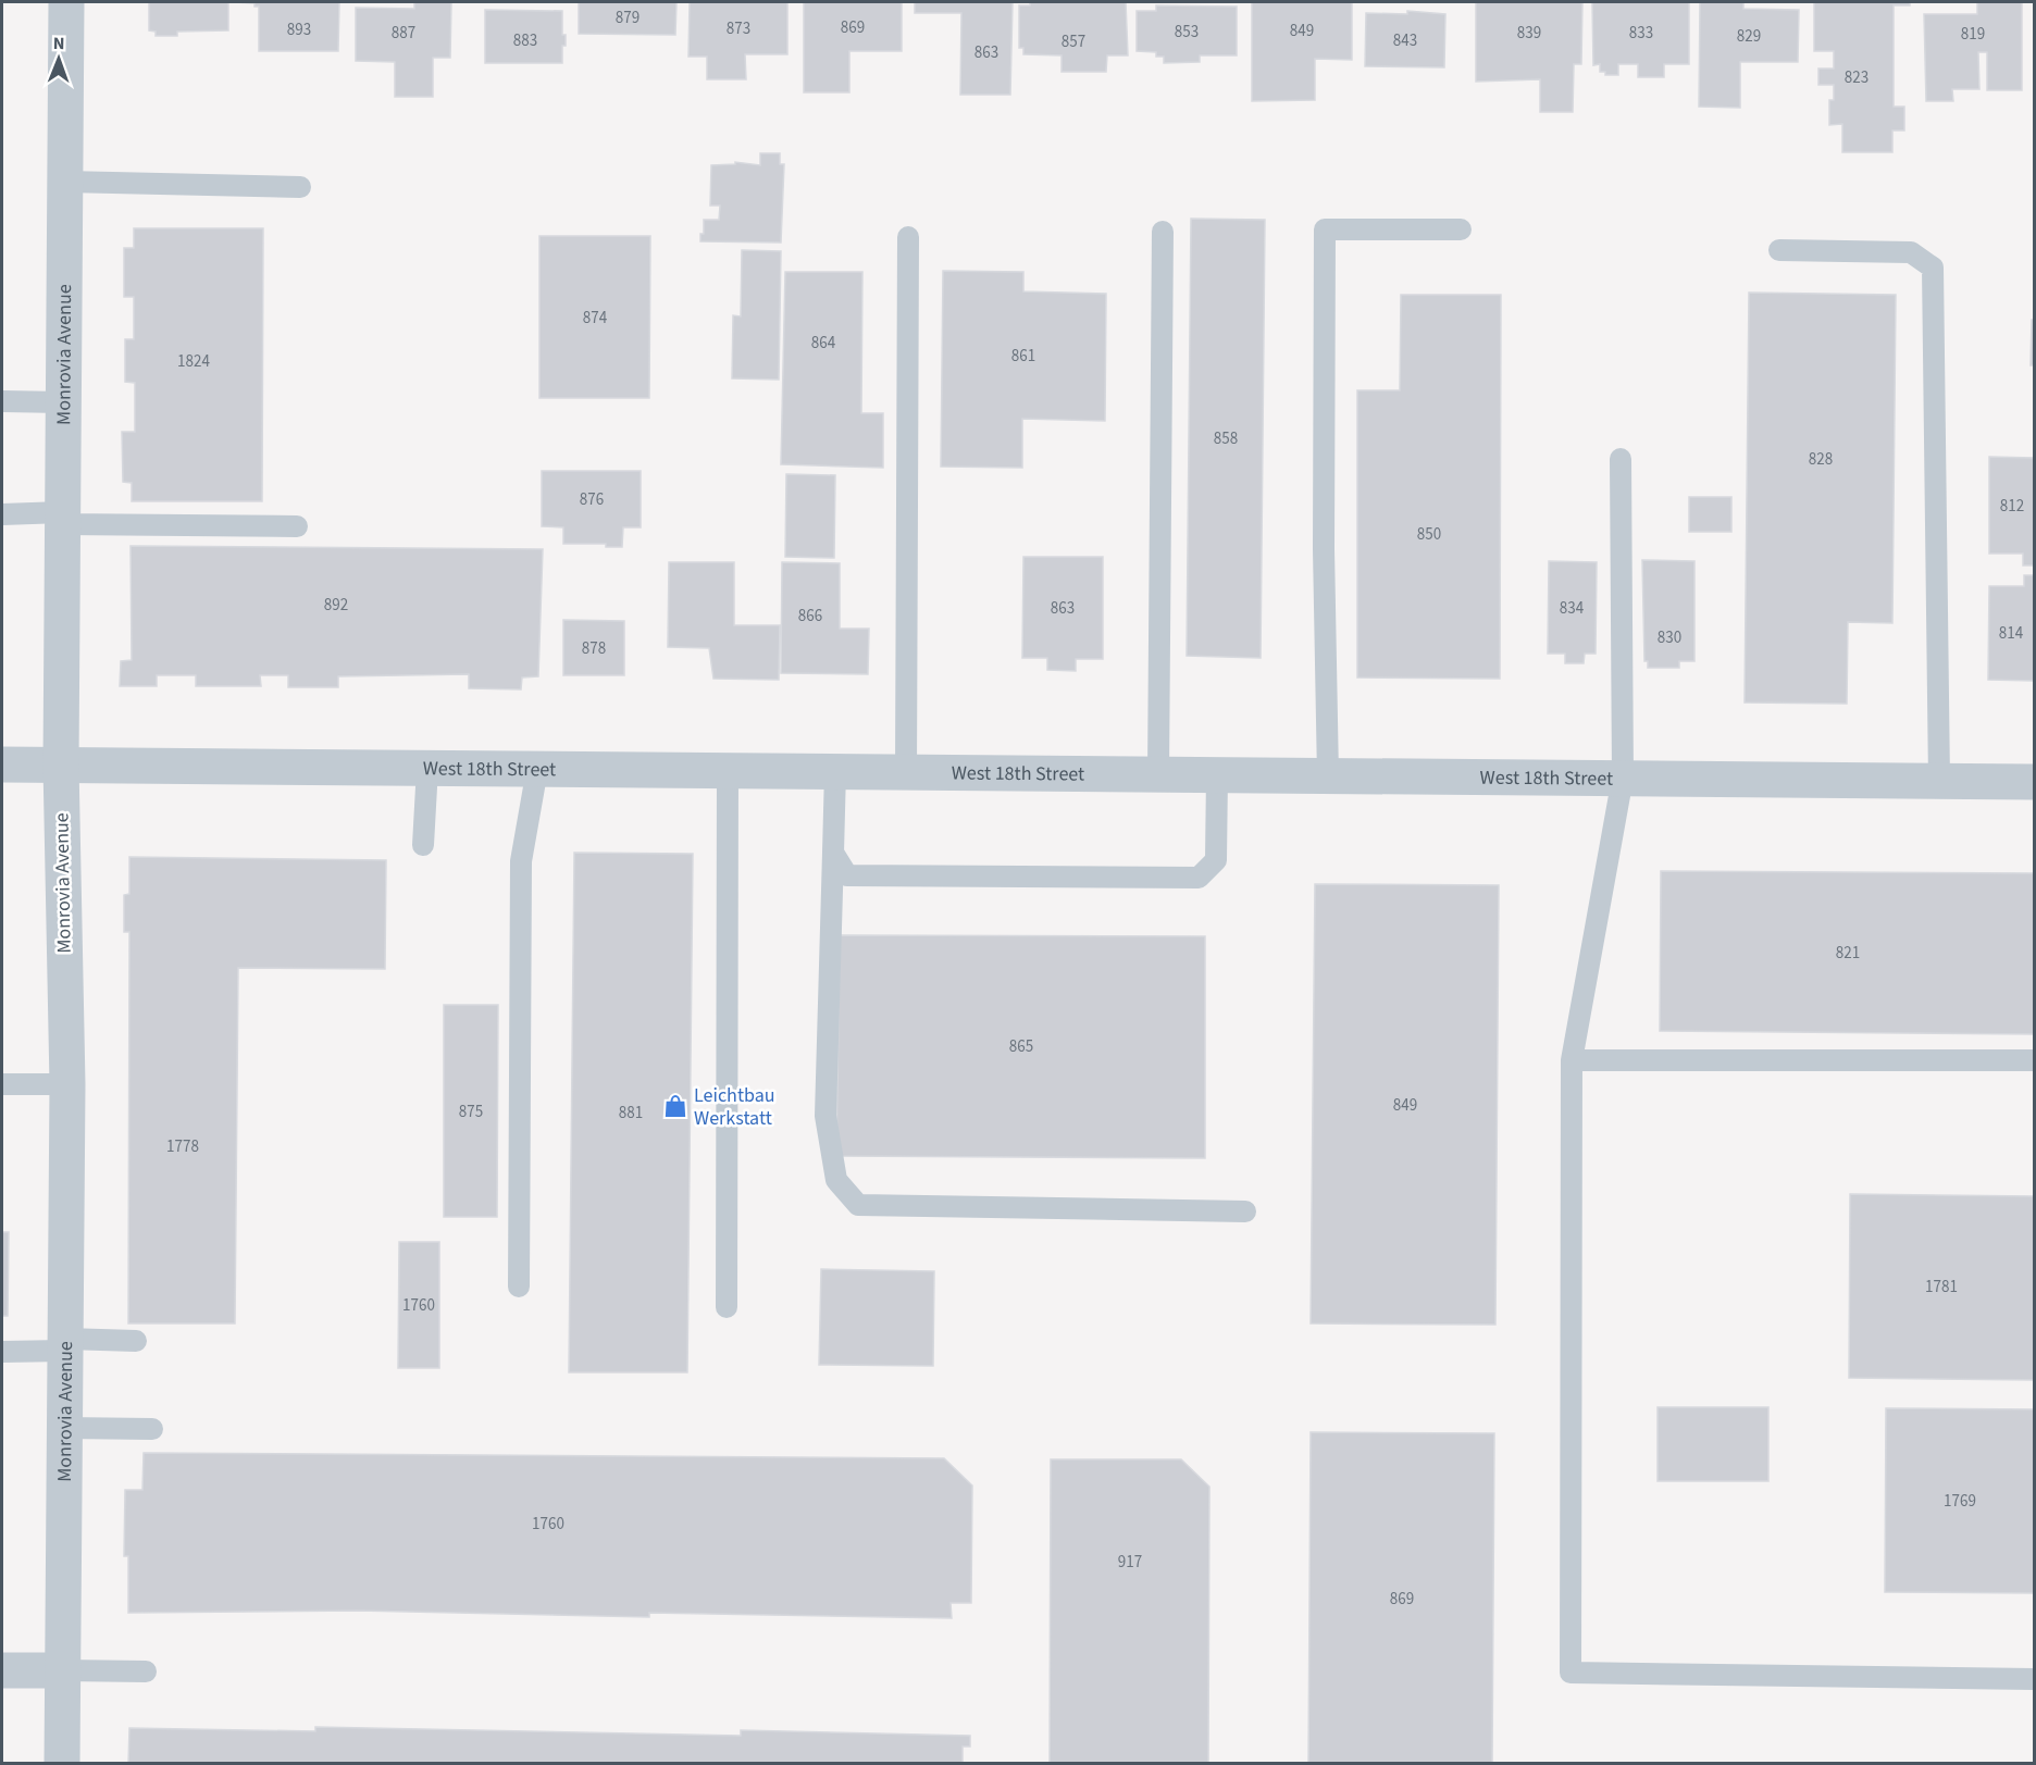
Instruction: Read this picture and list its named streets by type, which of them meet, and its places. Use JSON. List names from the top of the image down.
{
  "streets": {
    "street": ["Monrovia Avenue", "West 18th Street"]
  },
  "crossings": [
    ["Monrovia Avenue", "West 18th Street"]
  ],
  "places": {
    "shop": ["Leichtbau Werkstatt"]
  },
  "house_numbers": [
    "879",
    "869",
    "873",
    "893",
    "849",
    "853",
    "887",
    "839",
    "833",
    "819",
    "829",
    "883",
    "843",
    "857",
    "863",
    "823",
    "874",
    "864",
    "861",
    "1824",
    "858",
    "828",
    "876",
    "812",
    "850",
    "892",
    "863",
    "834",
    "866",
    "814",
    "830",
    "878",
    "821",
    "865",
    "849",
    "875",
    "881",
    "1778",
    "1781",
    "1760",
    "1769",
    "1760",
    "917",
    "869"
  ],
  "north": "top"
}
